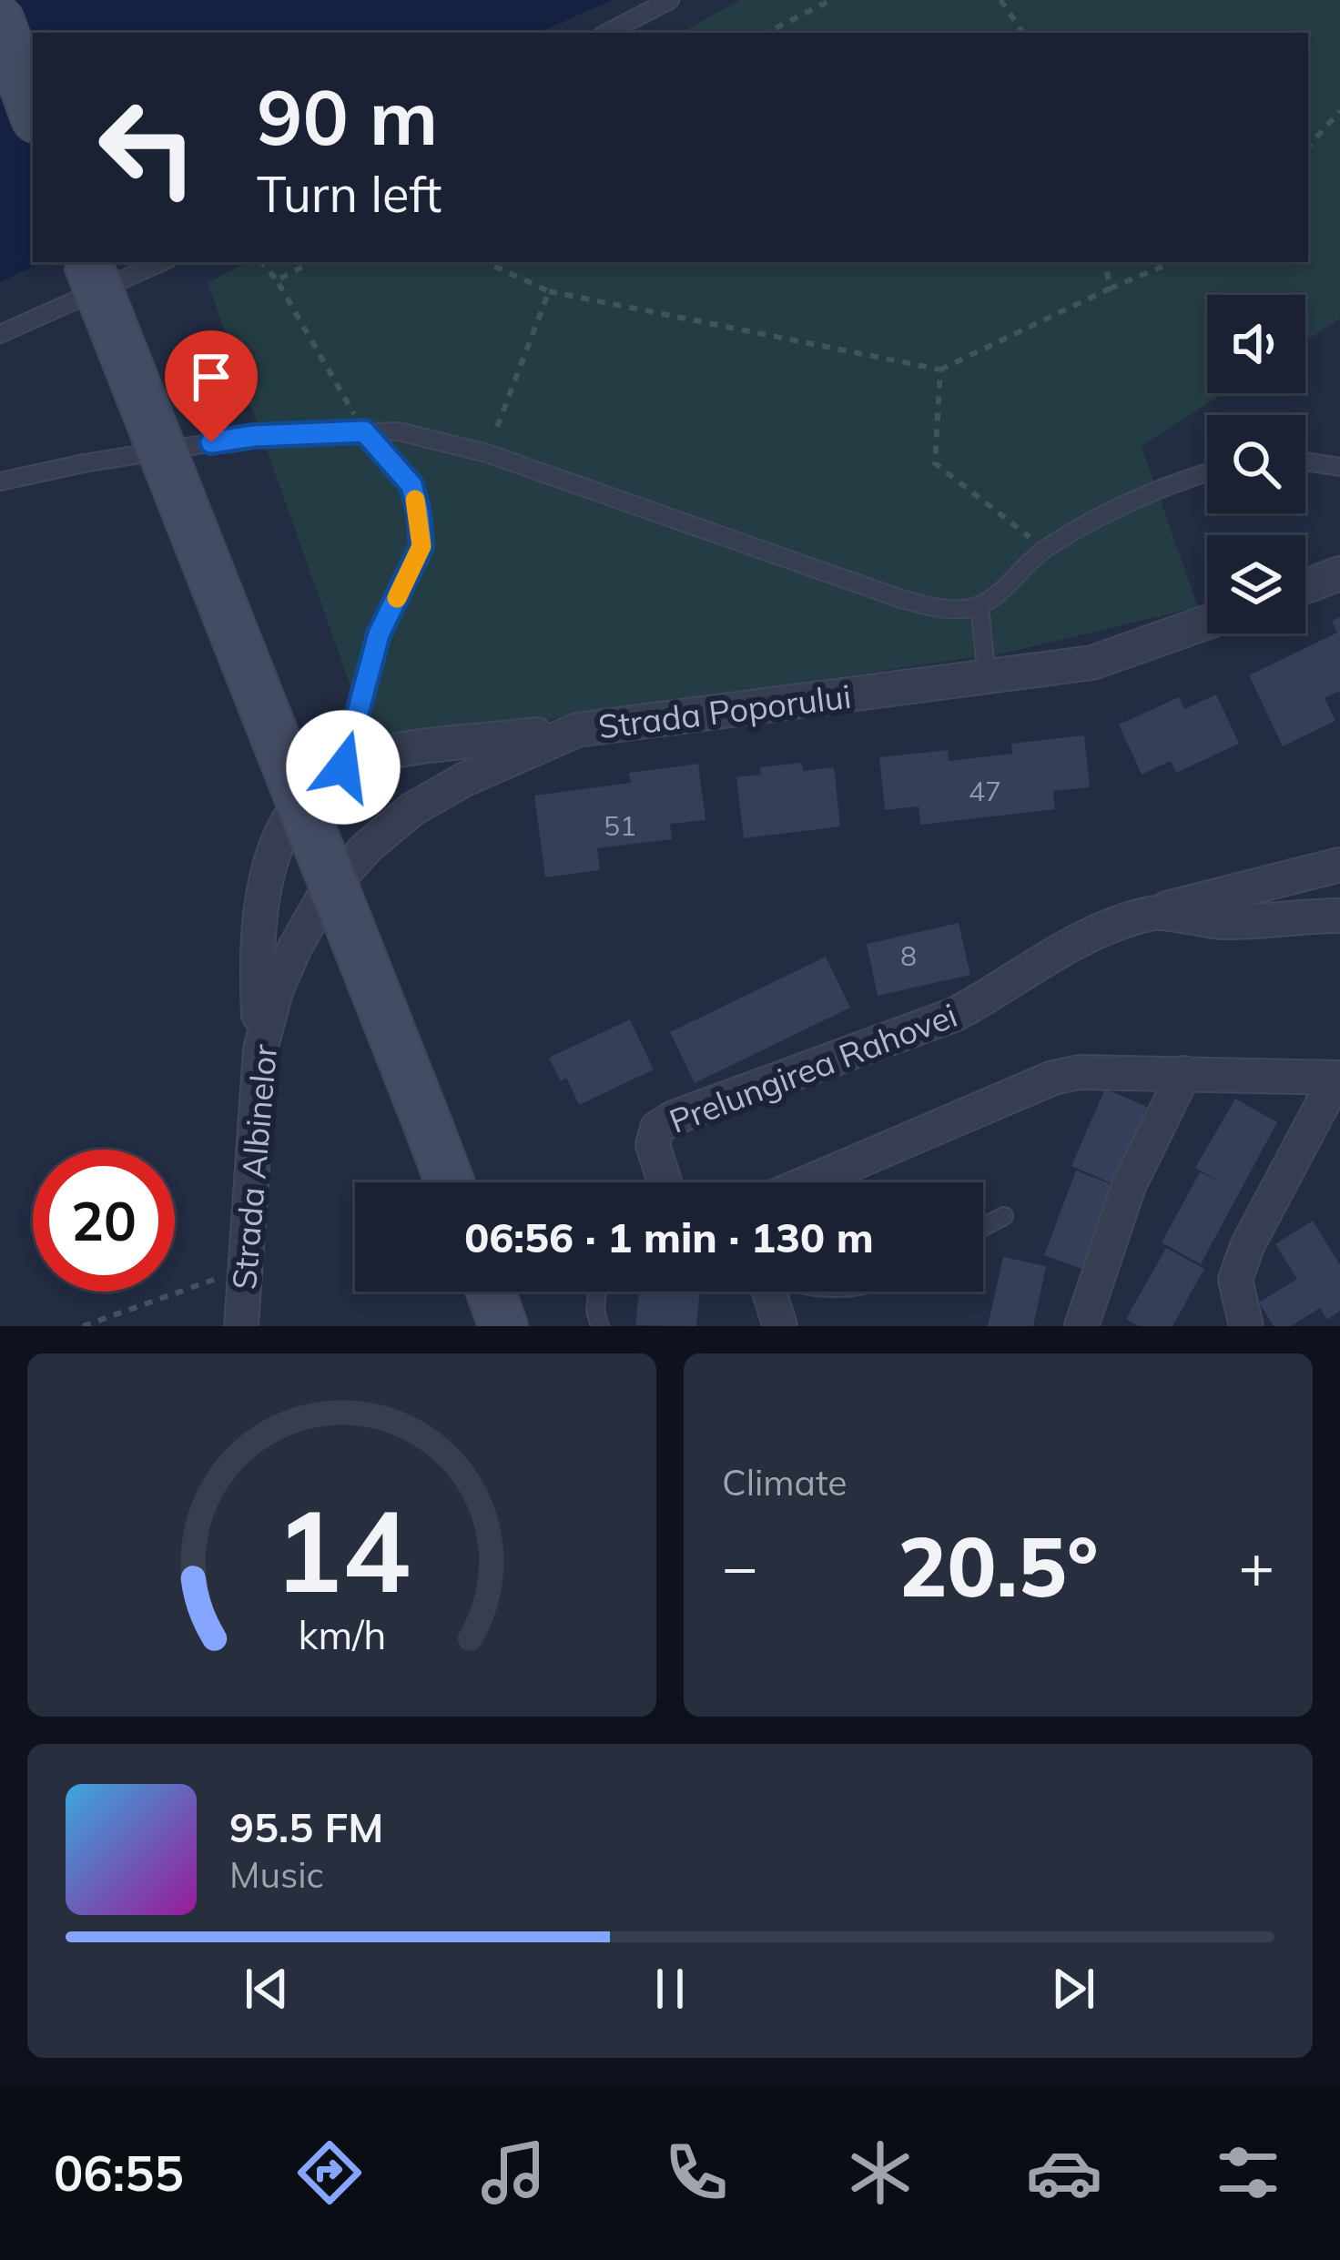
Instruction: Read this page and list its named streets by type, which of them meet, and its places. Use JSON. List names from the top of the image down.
{
  "streets": {
    "street": ["Strada Poporului", "Prelungirea Rahovei", "Strada Albinelor"]
  },
  "crossings": [
    ["Strada Poporului", "Strada Albinelor"]
  ],
  "house_numbers": ["47", "51", "8"],
  "page": {
    "turn": ["90 m", "Turn left"],
    "limit": "20",
    "trip": "06:56 · 1 min · 130 m",
    "tile": "Climate",
    "heat": ["−", "20.5°", "+"],
    "song": ["95.5 FM", "Music"],
    "tabs": "06:55",
    "gauge": ["14", "km/h"]
  }
}
